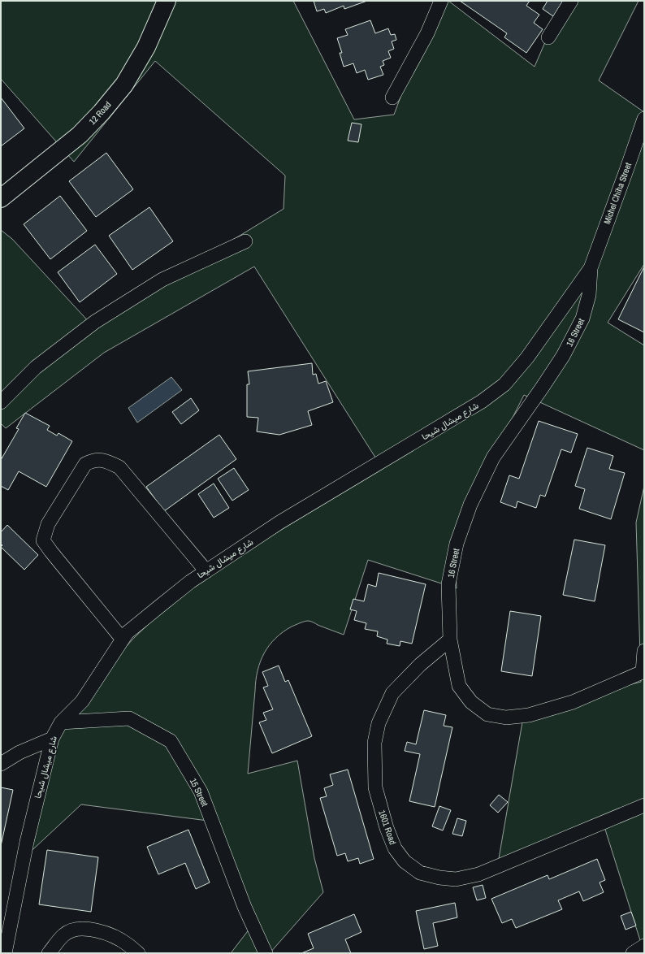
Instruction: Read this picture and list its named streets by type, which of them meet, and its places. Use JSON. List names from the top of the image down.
{
  "streets": {
    "main road": ["12 Road"],
    "street": [
      "Michel Chiha Street",
      "16 Street",
      "شارع ميشال شيحا",
      "15 Street",
      "1601 Road"
    ]
  },
  "crossings": [
    ["Michel Chiha Street", "16 Street"],
    ["Michel Chiha Street", "شارع ميشال شيحا"],
    ["16 Street", "شارع ميشال شيحا"],
    ["16 Street", "1601 Road"],
    ["شارع ميشال شيحا", "15 Street"]
  ]
}
